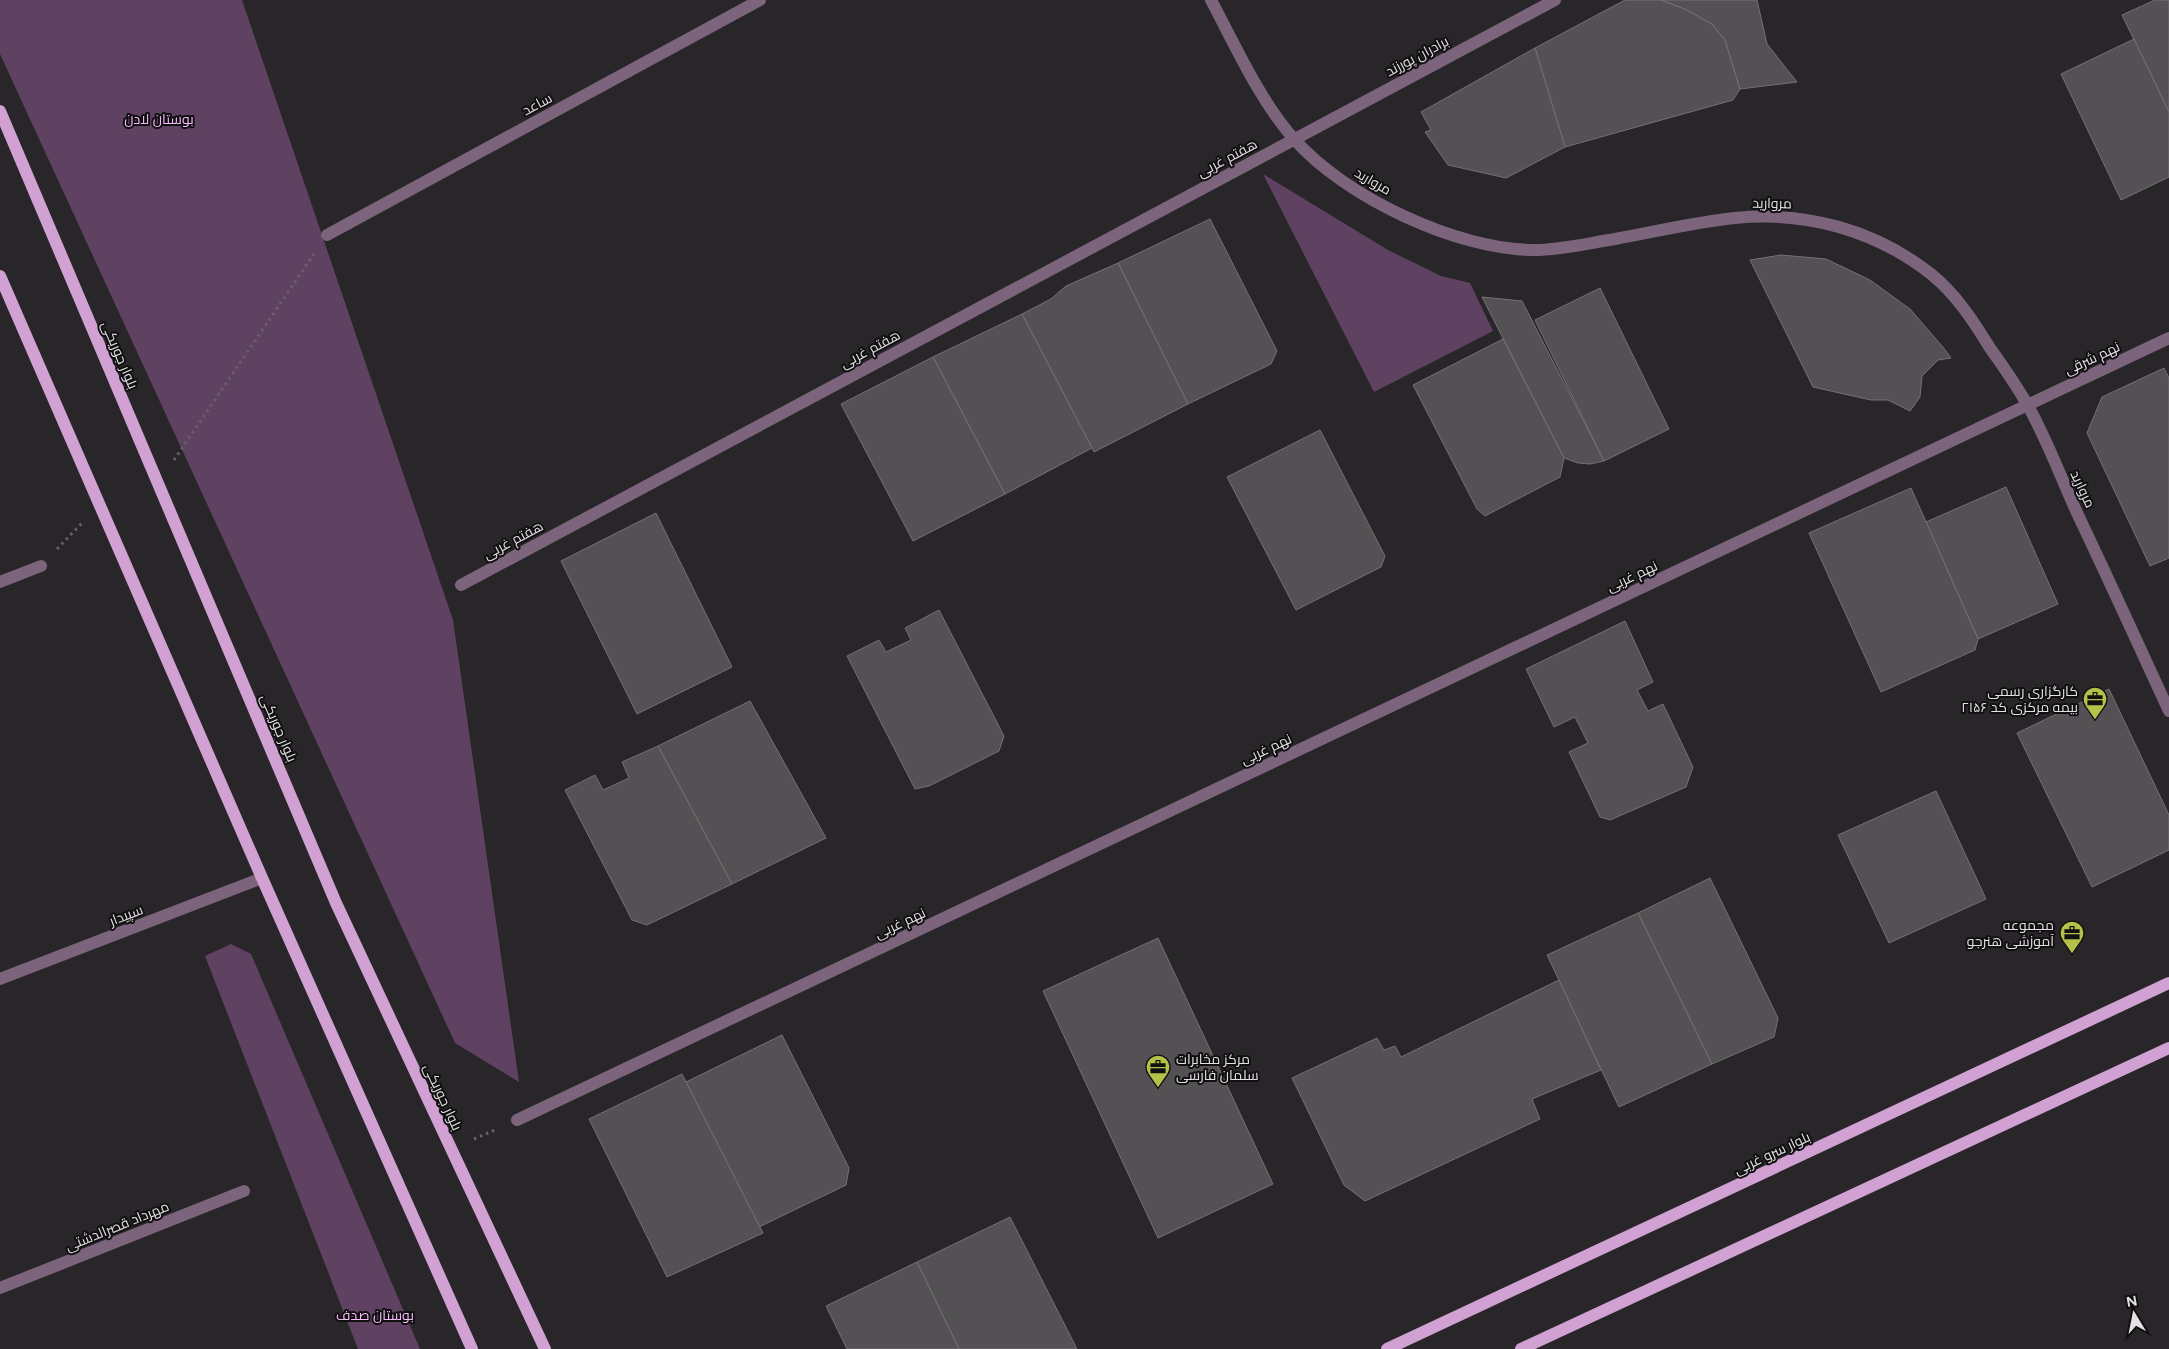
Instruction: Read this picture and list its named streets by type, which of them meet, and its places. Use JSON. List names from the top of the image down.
{
  "streets": {
    "main road": ["بلوار جوریکی", "بلوار سرو غربی"],
    "street": [
      "برادران پورزند",
      "ساعد",
      "هفتم غربی",
      "مروارید",
      "نهم شرقی",
      "نهم غربی",
      "سپیدار",
      "مهرداد قصرالدشتی"
    ]
  },
  "crossings": [
    ["برادران پورزند", "هفتم غربی"],
    ["برادران پورزند", "مروارید"],
    ["هفتم غربی", "مروارید"],
    ["مروارید", "نهم شرقی"],
    ["مروارید", "نهم غربی"],
    ["نهم شرقی", "نهم غربی"]
  ],
  "parks": ["بوستان لادن", "بوستان صدف"],
  "places": {
    "office": ["کارگزاری رسمی بیمه مرکزی کد ۲۱۵۶", "مجموعه آموزشی هنرجو", "مرکز مخابرات سلمان فارسی"]
  },
  "north": "top"
}
